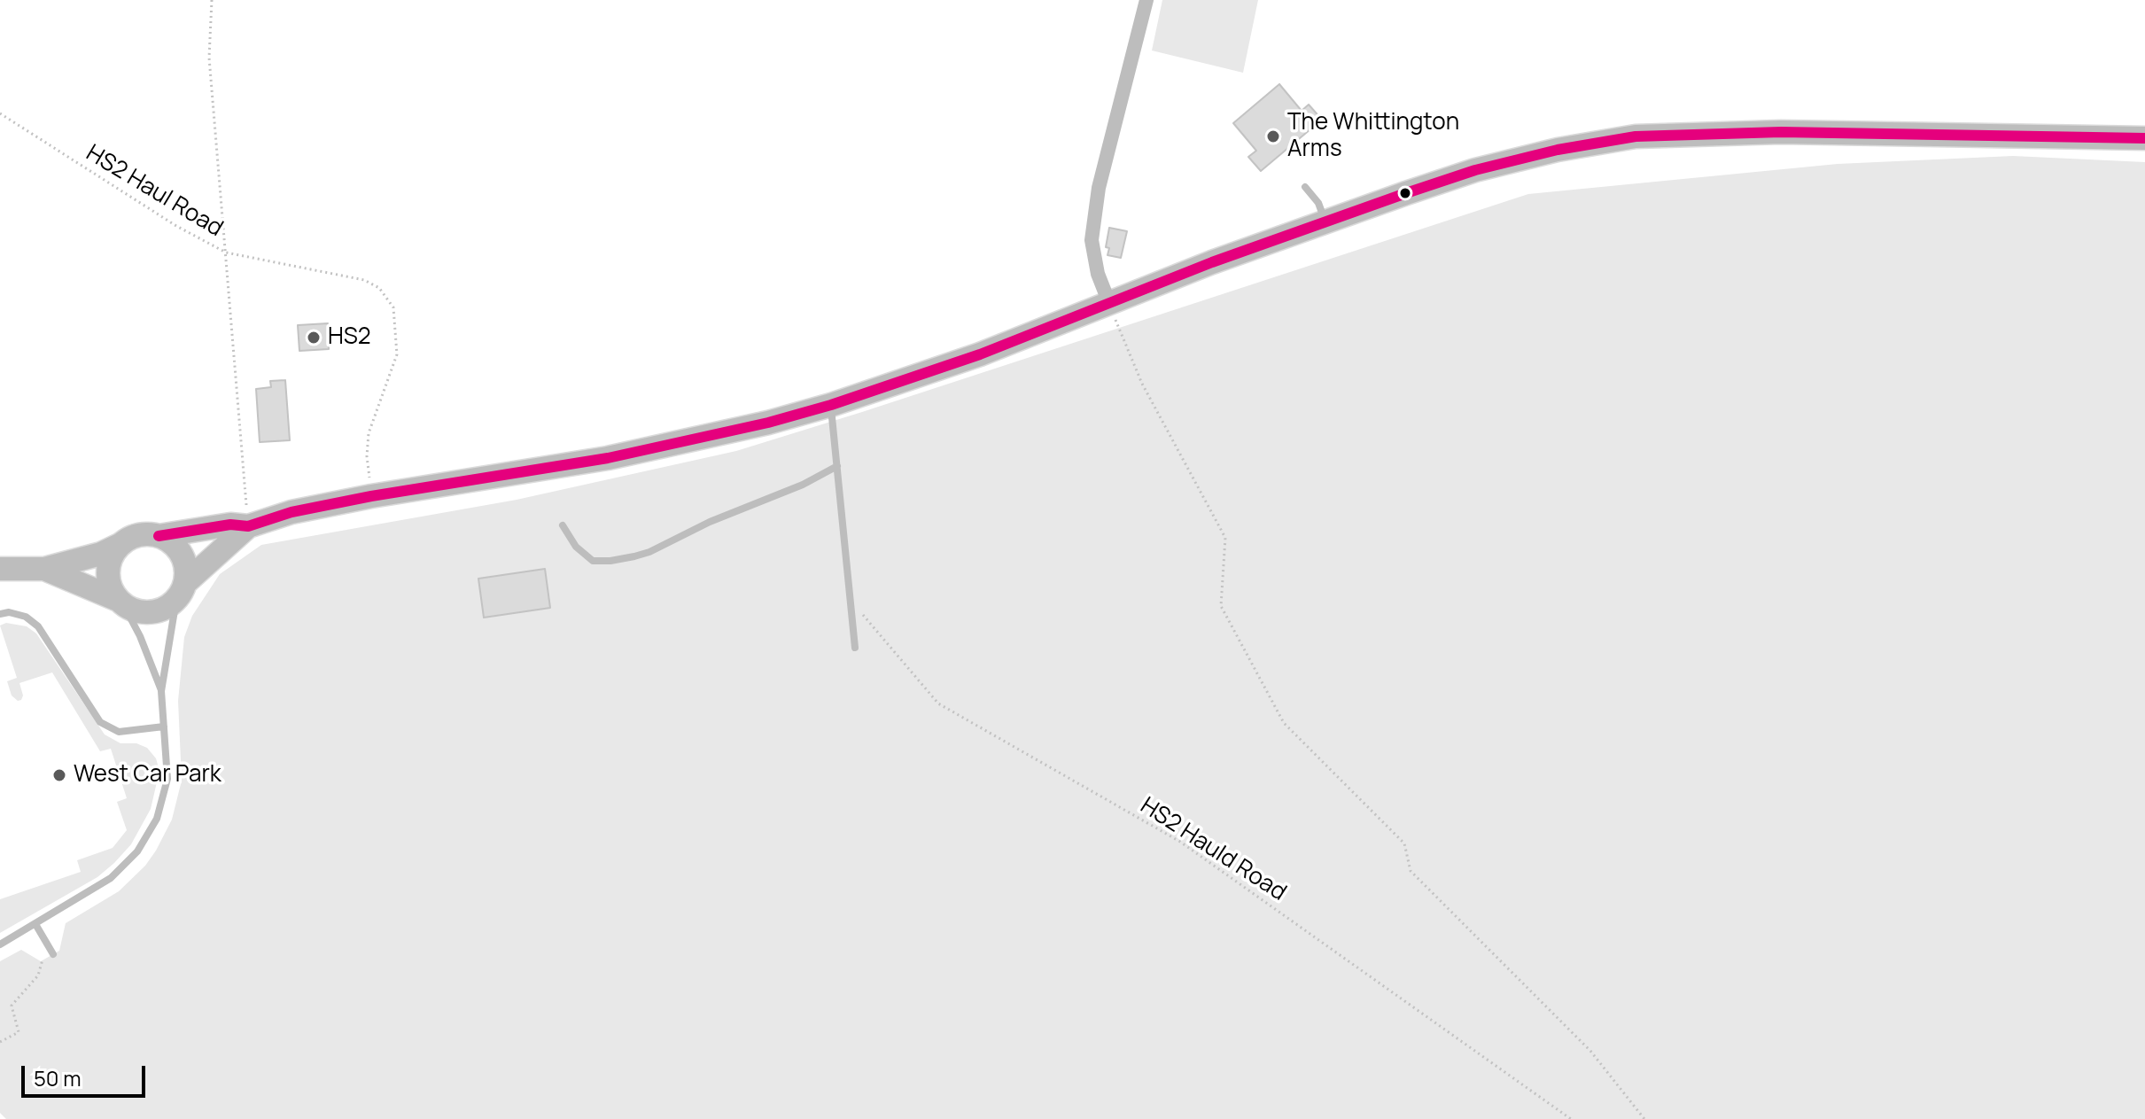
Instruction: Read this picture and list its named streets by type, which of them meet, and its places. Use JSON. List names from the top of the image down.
{
  "streets": {
    "path": ["HS2 Haul Road", "HS2 Hauld Road"]
  },
  "places": ["The Whittington Arms", "HS2", "West Car Park"],
  "scale_bar": "50 m"
}
